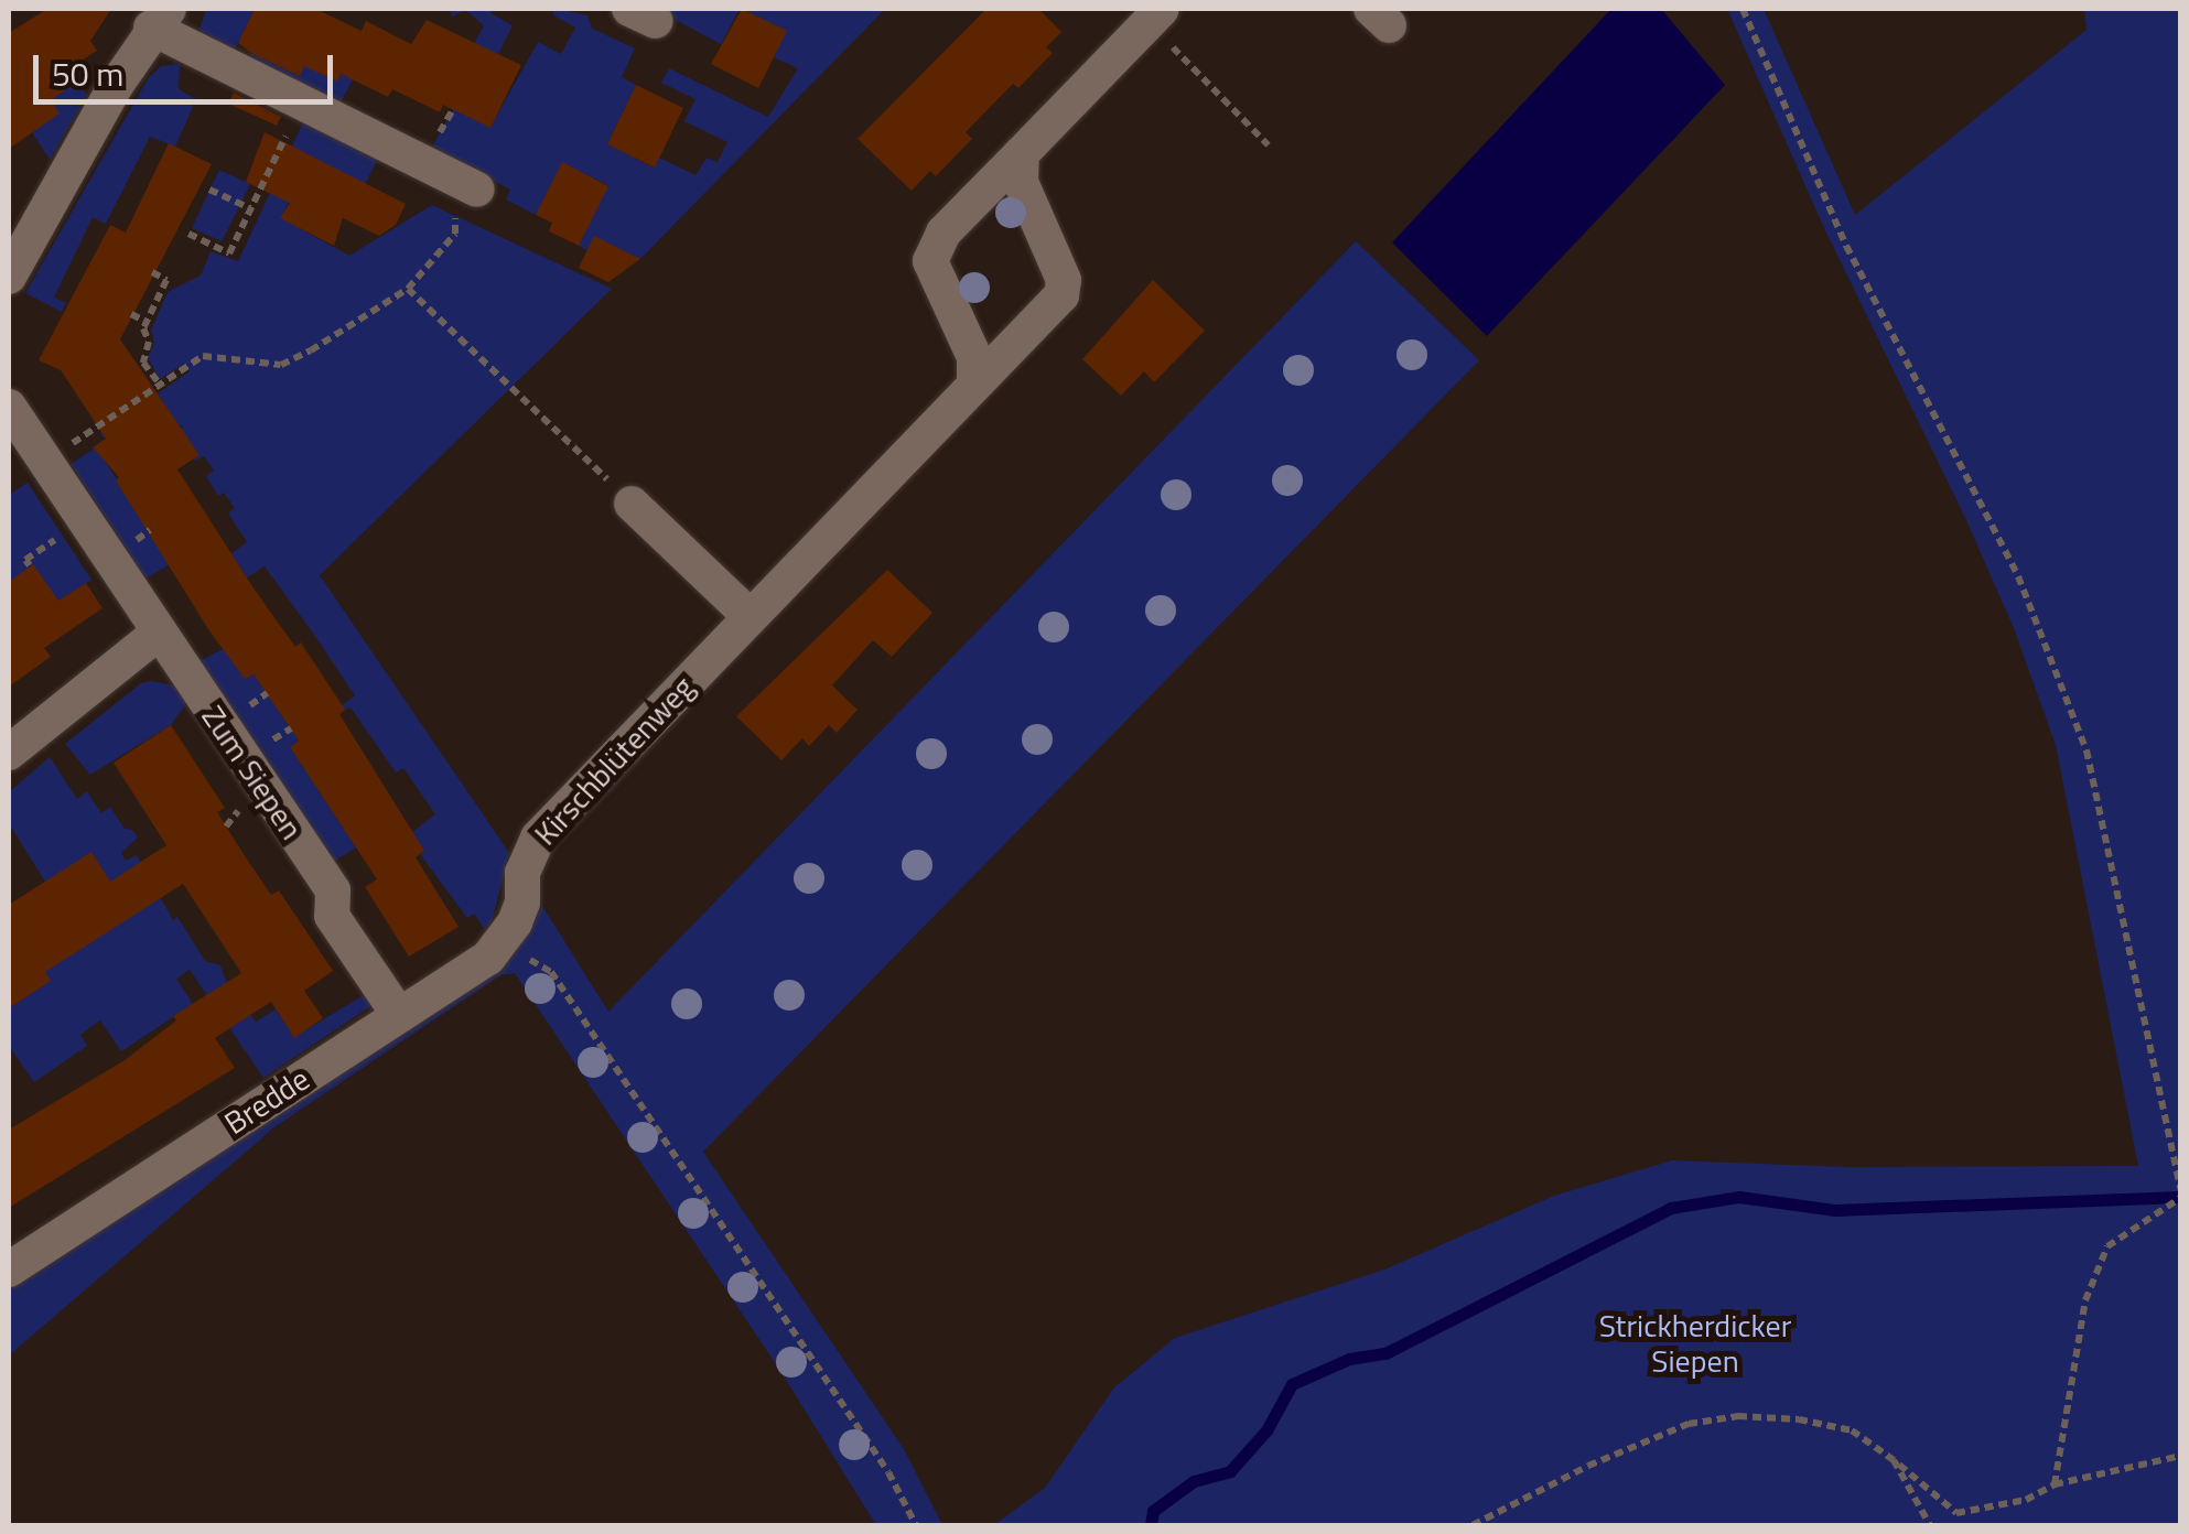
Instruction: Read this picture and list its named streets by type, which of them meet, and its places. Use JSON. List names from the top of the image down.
{
  "streets": {
    "street": ["Kirschblütenweg", "Zum Siepen", "Bredde"]
  },
  "crossings": [
    ["Kirschblütenweg", "Bredde"],
    ["Zum Siepen", "Bredde"]
  ],
  "parks": ["Strickherdicker Siepen"],
  "scale_bar": "50 m"
}
